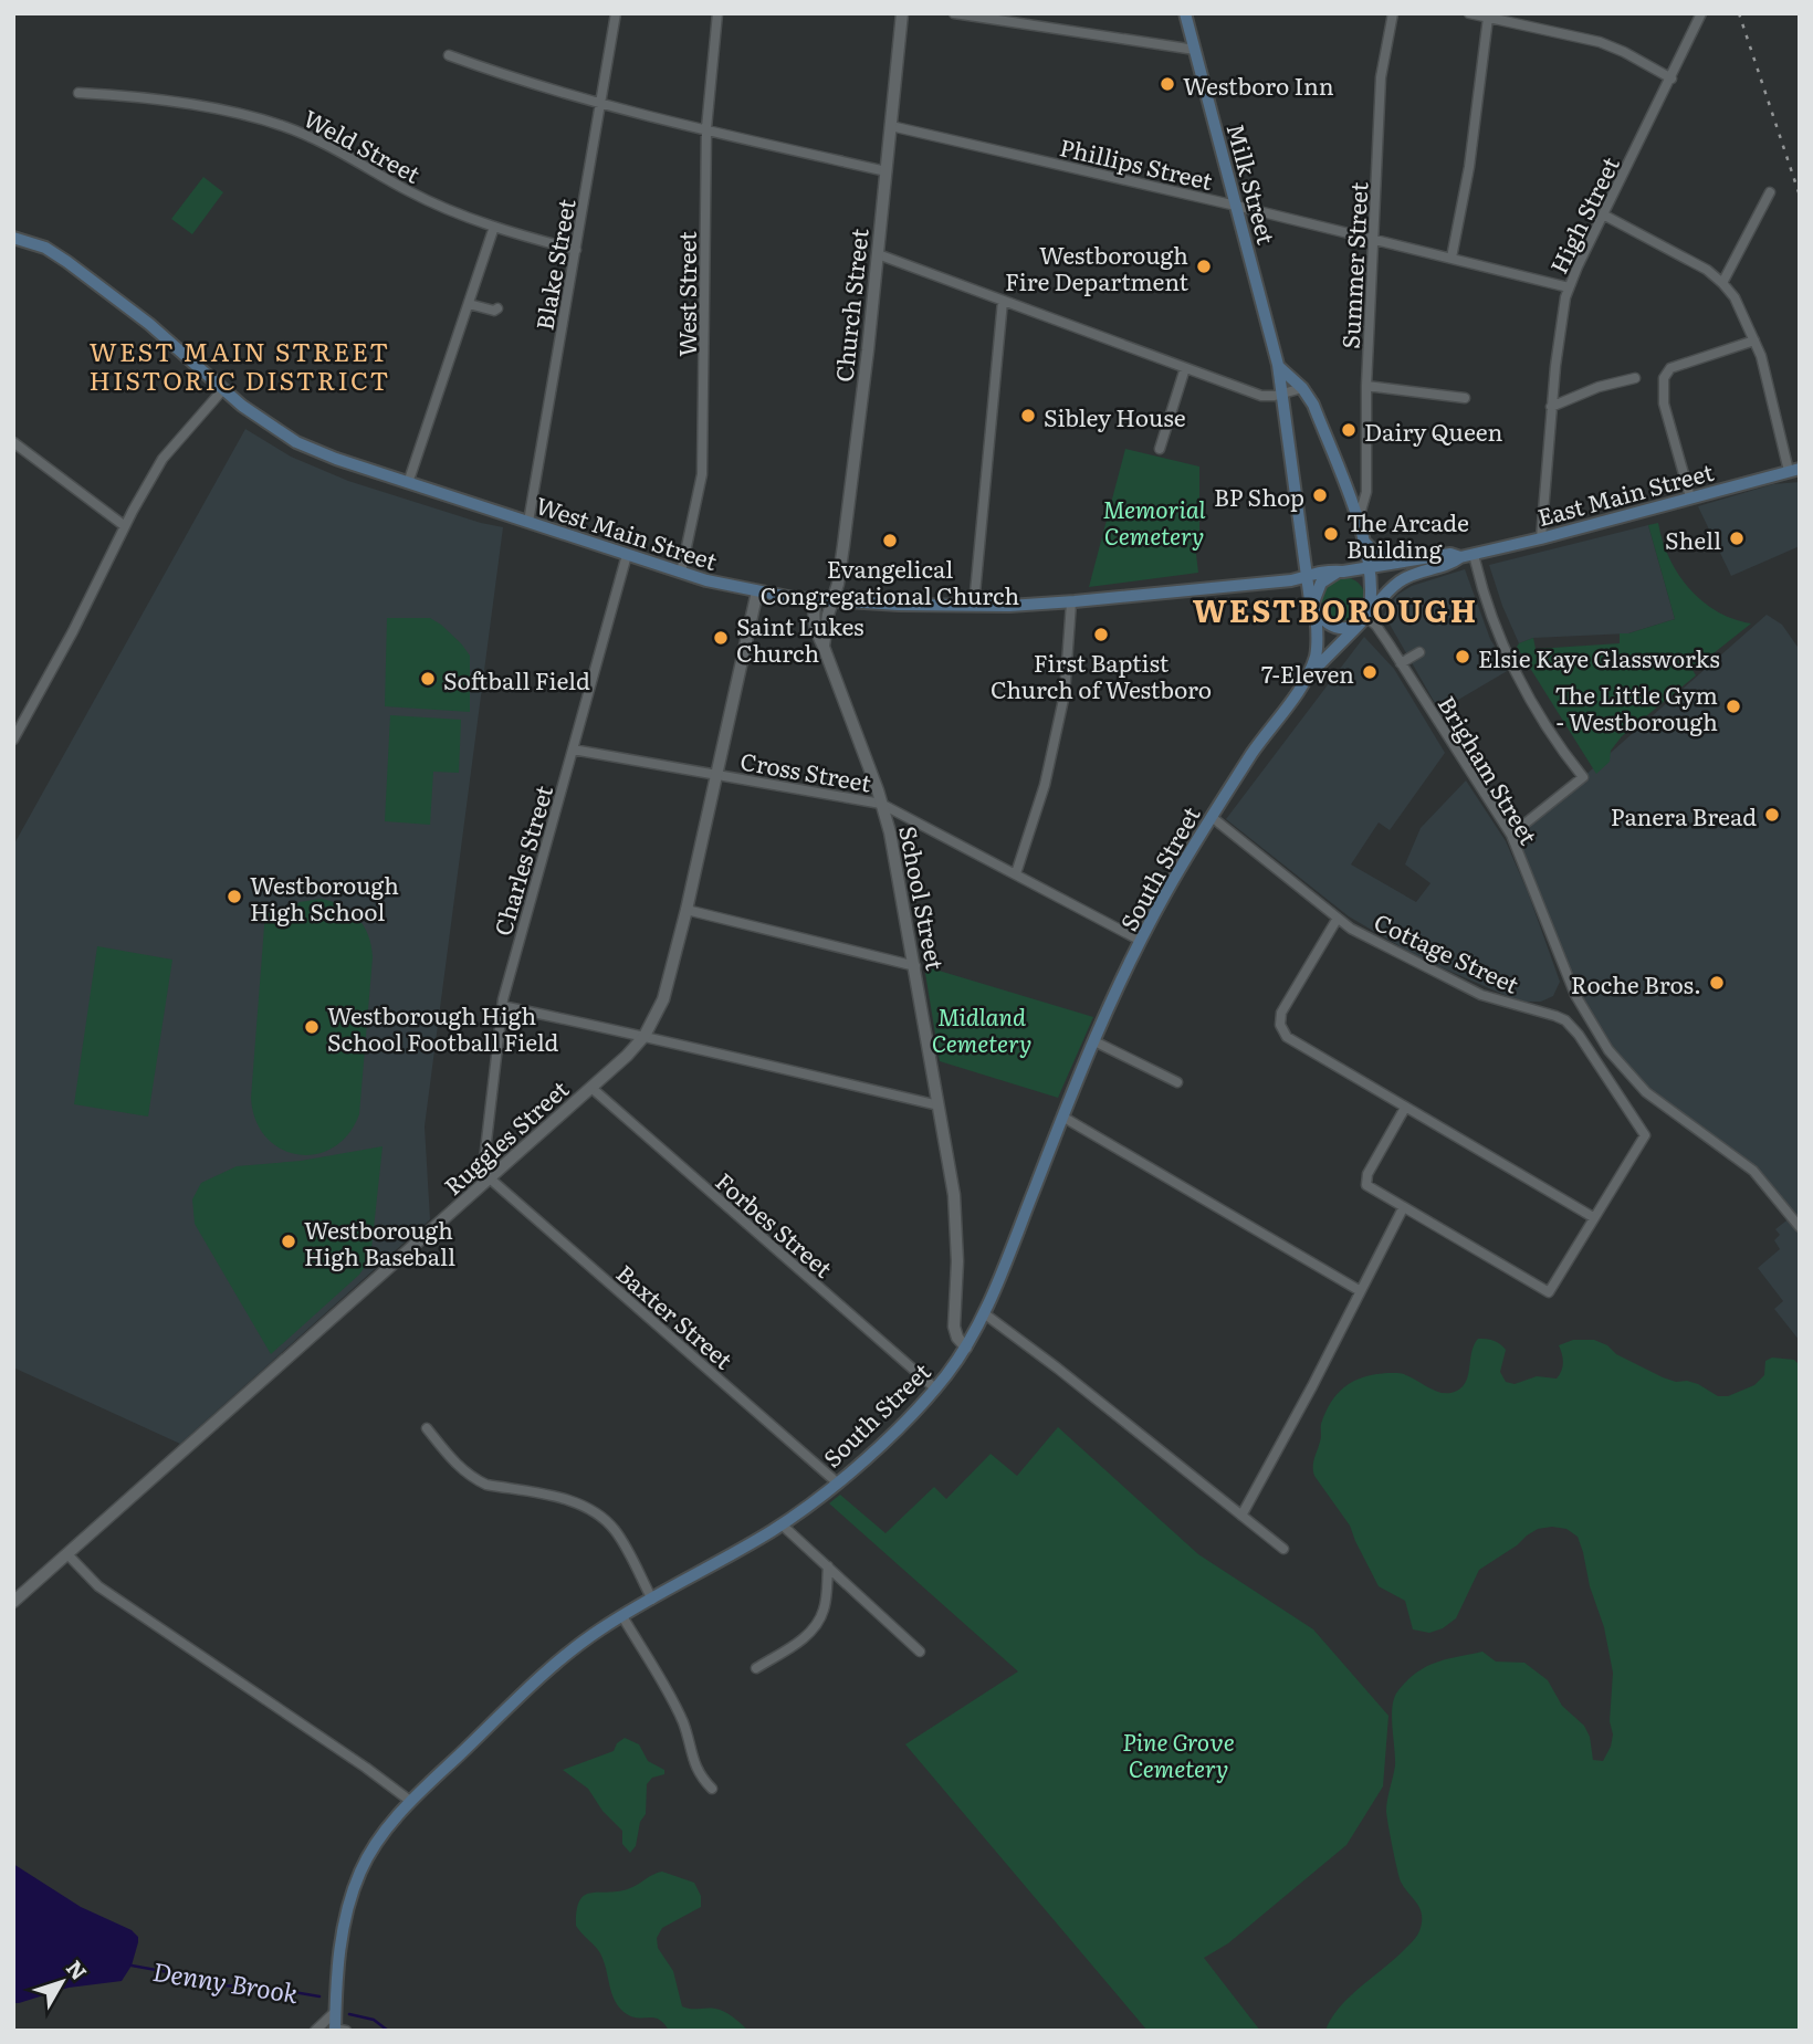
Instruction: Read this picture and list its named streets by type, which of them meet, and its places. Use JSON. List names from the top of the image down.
{
  "streets": {
    "main road": [
      "Milk Street",
      "East Main Street",
      "West Main Street",
      "South Street"
    ],
    "street": [
      "Weld Street",
      "Phillips Street",
      "High Street",
      "Blake Street",
      "Summer Street",
      "West Street",
      "Church Street",
      "Brigham Street",
      "Cross Street",
      "Charles Street",
      "School Street",
      "Cottage Street",
      "Ruggles Street",
      "Forbes Street",
      "Baxter Street"
    ]
  },
  "crossings": [
    ["Weld Street", "Blake Street"],
    ["Phillips Street", "Milk Street"],
    ["Phillips Street", "High Street"],
    ["Phillips Street", "Summer Street"],
    ["Phillips Street", "Church Street"],
    ["Milk Street", "East Main Street"],
    ["Milk Street", "West Main Street"],
    ["Milk Street", "Brigham Street"],
    ["Milk Street", "South Street"],
    ["High Street", "East Main Street"],
    ["Blake Street", "West Main Street"],
    ["West Street", "West Main Street"],
    ["Church Street", "West Main Street"],
    ["Church Street", "School Street"],
    ["East Main Street", "West Main Street"],
    ["East Main Street", "Brigham Street"],
    ["East Main Street", "South Street"],
    ["West Main Street", "Brigham Street"],
    ["West Main Street", "Charles Street"],
    ["West Main Street", "South Street"],
    ["West Main Street", "School Street"],
    ["West Main Street", "Ruggles Street"],
    ["Brigham Street", "South Street"],
    ["Cross Street", "Charles Street"],
    ["Cross Street", "South Street"],
    ["Cross Street", "School Street"],
    ["Cross Street", "Ruggles Street"],
    ["Charles Street", "Ruggles Street"],
    ["Charles Street", "Baxter Street"],
    ["South Street", "School Street"],
    ["South Street", "Cottage Street"],
    ["South Street", "Forbes Street"],
    ["South Street", "Baxter Street"],
    ["Ruggles Street", "Forbes Street"],
    ["Ruggles Street", "Baxter Street"]
  ],
  "districts": ["WEST MAIN STREET HISTORIC DISTRICT", "WESTBOROUGH"],
  "water": ["Denny Brook"],
  "parks": ["Memorial Cemetery", "Midland Cemetery", "Pine Grove Cemetery"],
  "places": [
    "Westboro Inn",
    "Westborough Fire Department",
    "Sibley House",
    "Dairy Queen",
    "BP Shop",
    "The Arcade Building",
    "Shell",
    "Evangelical Congregational Church",
    "First Baptist Church of Westboro",
    "Saint Lukes Church",
    "Elsie Kaye Glassworks",
    "7-Eleven",
    "Softball Field",
    "The Little Gym - Westborough",
    "Panera Bread",
    "Westborough High School",
    "Roche Bros.",
    "Westborough High School Football Field",
    "Westborough High Baseball"
  ],
  "north": "top right"
}
